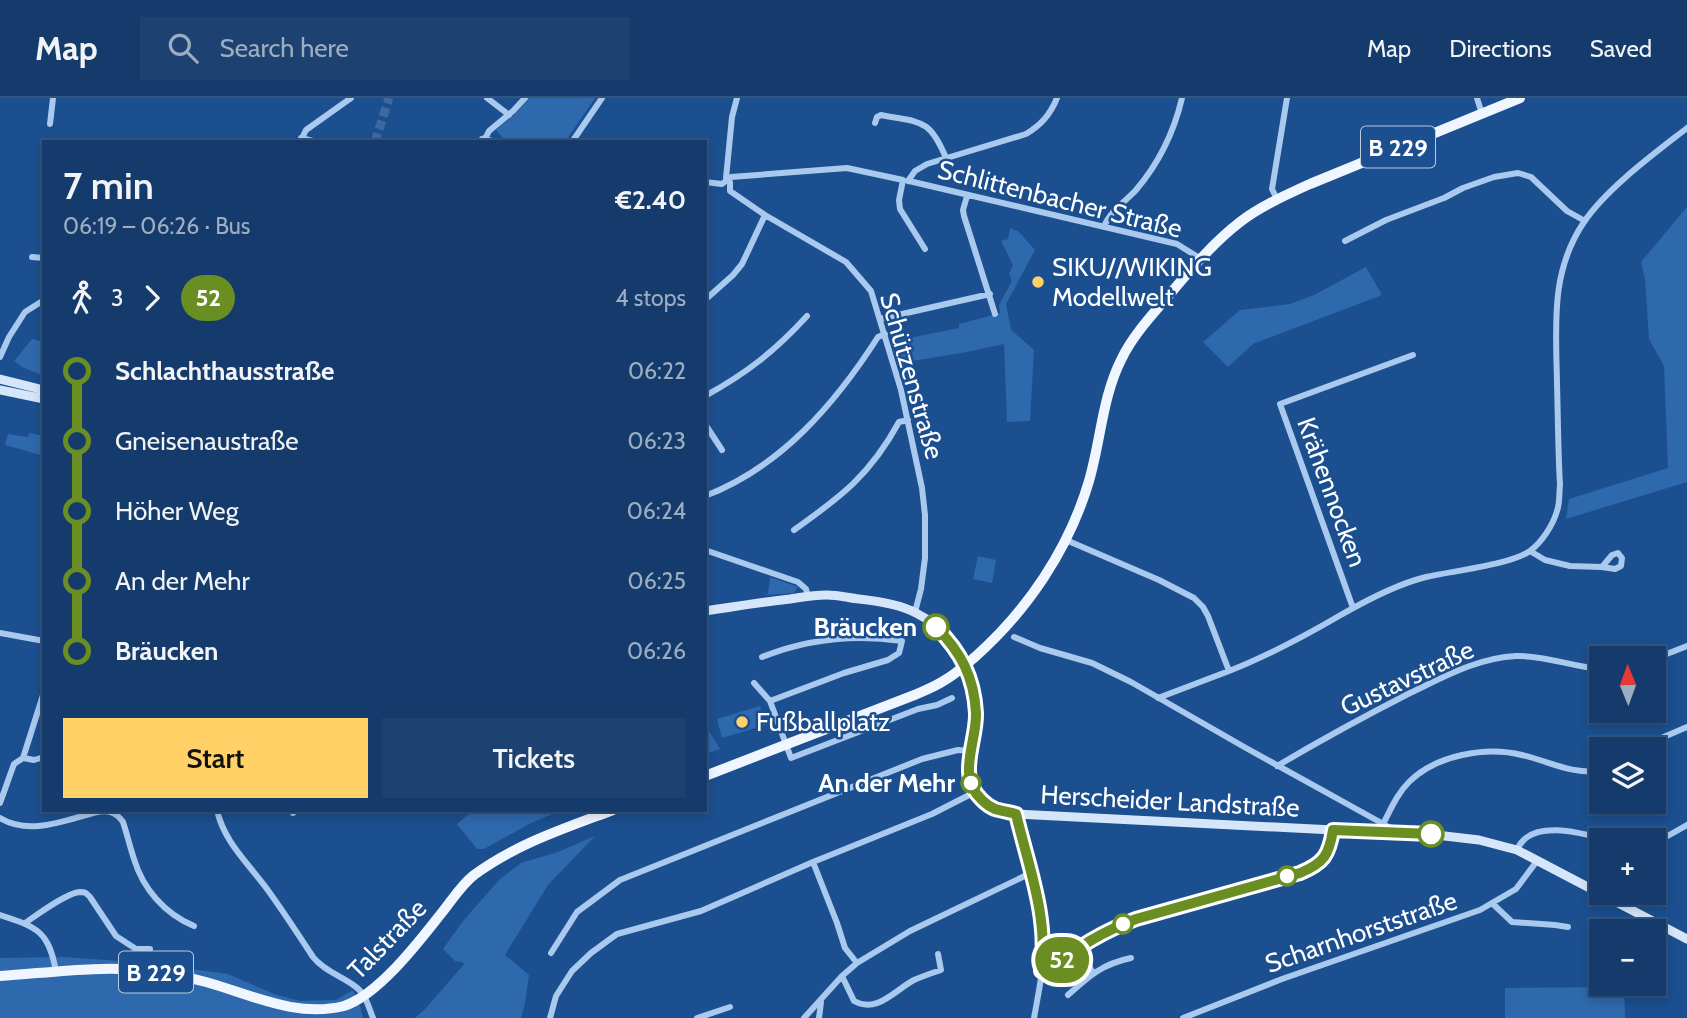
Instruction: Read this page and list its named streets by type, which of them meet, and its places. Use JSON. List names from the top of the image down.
{
  "streets": {
    "main road": ["B 229", "Herscheider Landstraße", "Talstraße"],
    "street": [
      "Schlittenbacher Straße",
      "Schützenstraße",
      "Krähennocken",
      "Gustavstraße",
      "Scharnhorststraße"
    ]
  },
  "crossings": [
    ["B 229", "Schlittenbacher Straße"],
    ["Schlittenbacher Straße", "Schützenstraße"],
    ["Herscheider Landstraße", "Scharnhorststraße"]
  ],
  "places": [
    "SIKU//WIKING Modellwelt",
    "Bräucken",
    "Fußballplatz",
    "An der Mehr"
  ],
  "lines": ["bus line 52"],
  "north": "top",
  "page": {
    "header": "Map",
    "search": "Search here",
    "nav": ["Map", "Directions", "Saved"],
    "on_map": "52",
    "heading": ["7 min", "06:19 – 06:26 · Bus", "€2.40"],
    "legs": ["3", "52", "4 stops"],
    "list": [
      {
        "name": "Schlachthausstraße",
        "value": "06:22"
      },
      {
        "name": "Gneisenaustraße",
        "value": "06:23"
      },
      {
        "name": "Höher Weg",
        "value": "06:24"
      },
      {
        "name": "An der Mehr",
        "value": "06:25"
      },
      {
        "name": "Bräucken",
        "value": "06:26"
      }
    ],
    "map_buttons": ["+", "−"],
    "buttons": ["Start", "Tickets"]
  }
}
